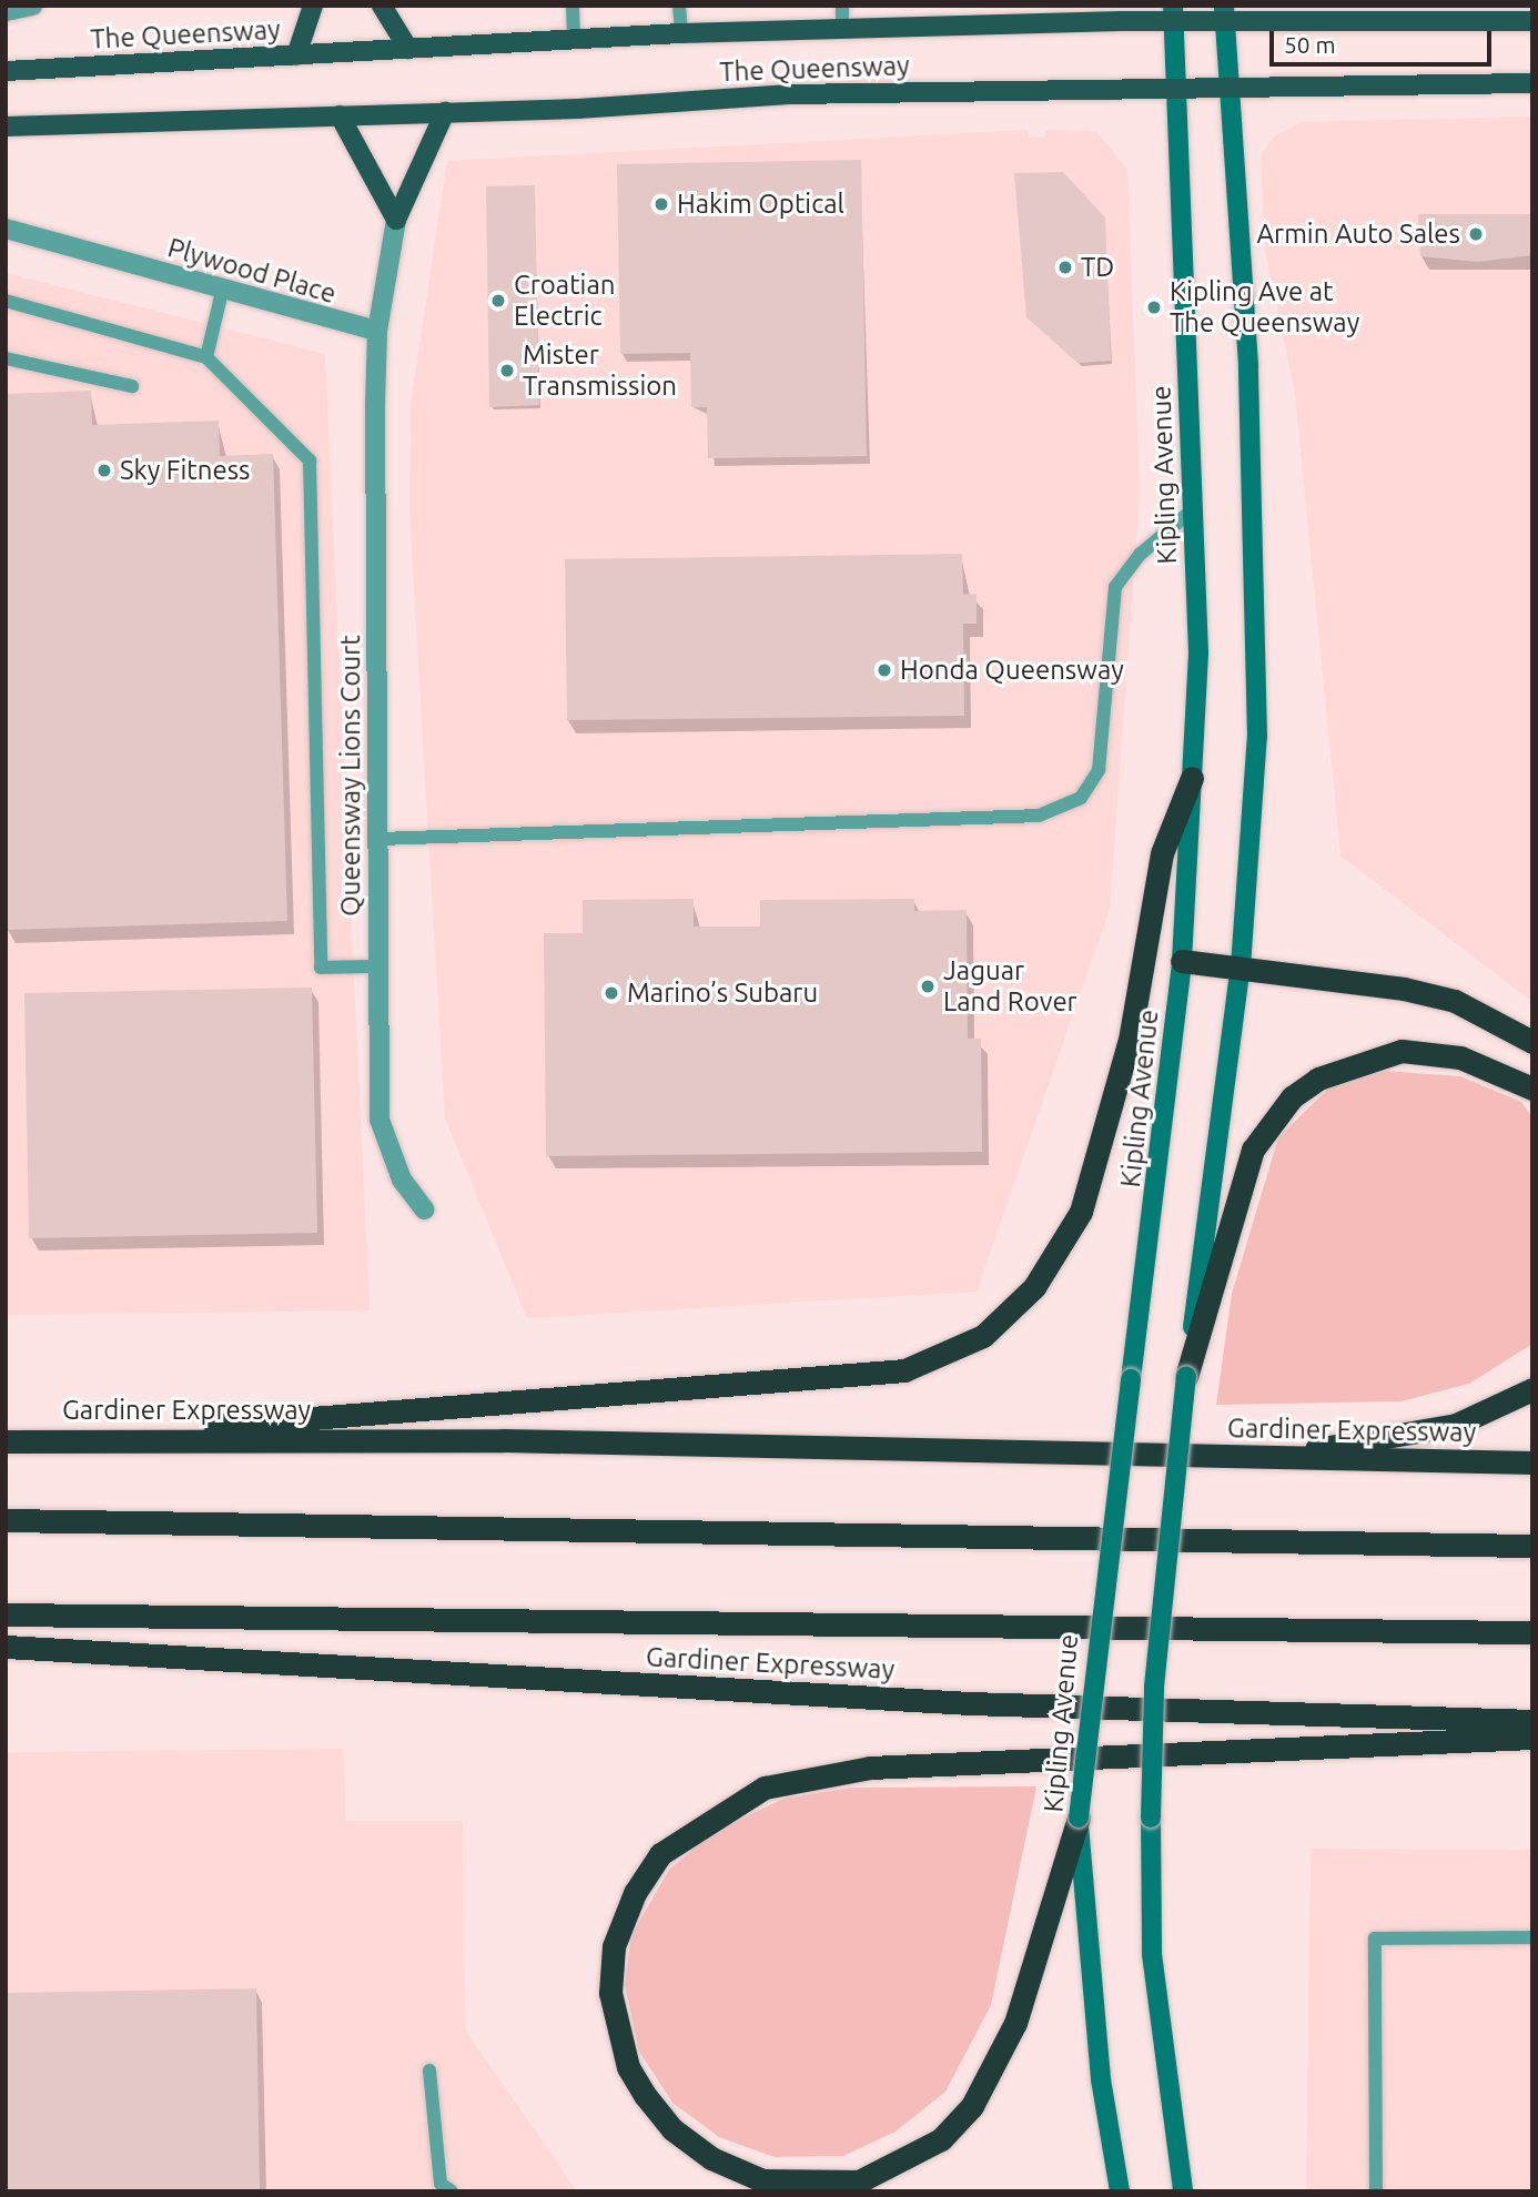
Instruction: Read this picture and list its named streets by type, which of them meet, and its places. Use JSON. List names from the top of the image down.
{
  "streets": {
    "highway": ["Gardiner Expressway"],
    "main road": ["The Queensway", "Kipling Avenue"],
    "street": ["Plywood Place", "Queensway Lions Court"]
  },
  "crossings": [
    ["The Queensway", "Kipling Avenue"],
    ["Plywood Place", "Queensway Lions Court"]
  ],
  "places": [
    "Hakim Optical",
    "Armin Auto Sales",
    "TD",
    "Croatian Electric",
    "Kipling Ave at The Queensway",
    "Mister Transmission",
    "Sky Fitness",
    "Honda Queensway",
    "Jaguar Land Rover",
    "Marino’s Subaru"
  ],
  "scale_bar": "50 m"
}
